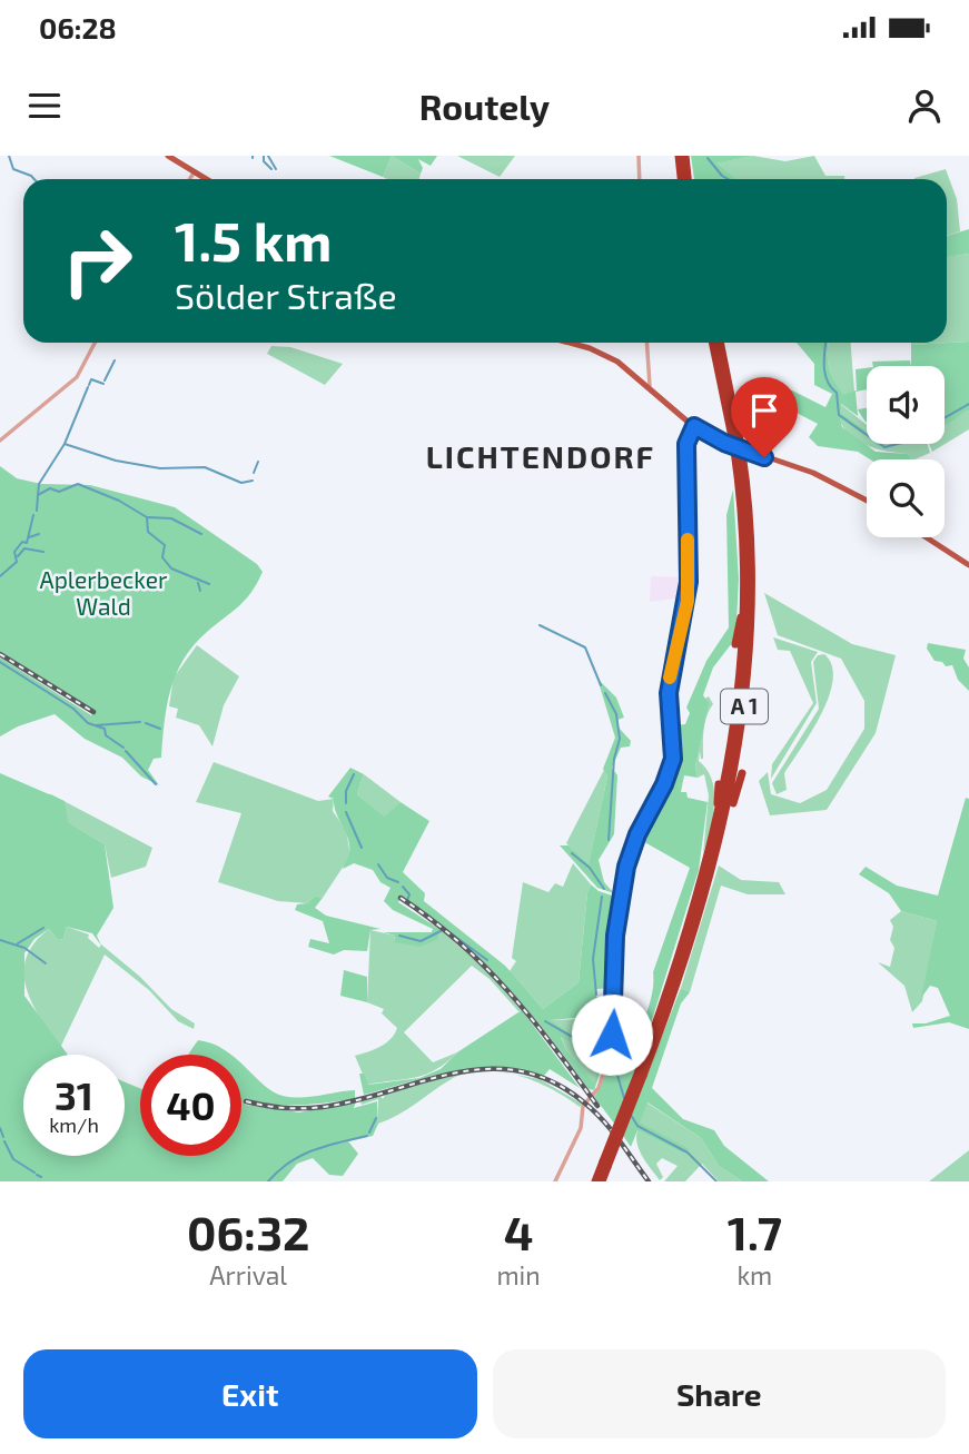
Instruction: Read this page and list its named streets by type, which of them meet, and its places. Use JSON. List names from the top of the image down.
{
  "streets": {
    "highway": ["A 1"]
  },
  "districts": ["LICHTENDORF"],
  "parks": ["Aplerbecker Wald"],
  "page": {
    "status": "06:28",
    "header": "Routely",
    "turn": ["1.5 km", "Sölder Straße"],
    "speed": "31 km/h",
    "limit": "40",
    "eta": [
      "06:32",
      "Arrival",
      "4",
      "min",
      "1.7",
      "km"
    ],
    "buttons": ["Exit", "Share"]
  }
}
